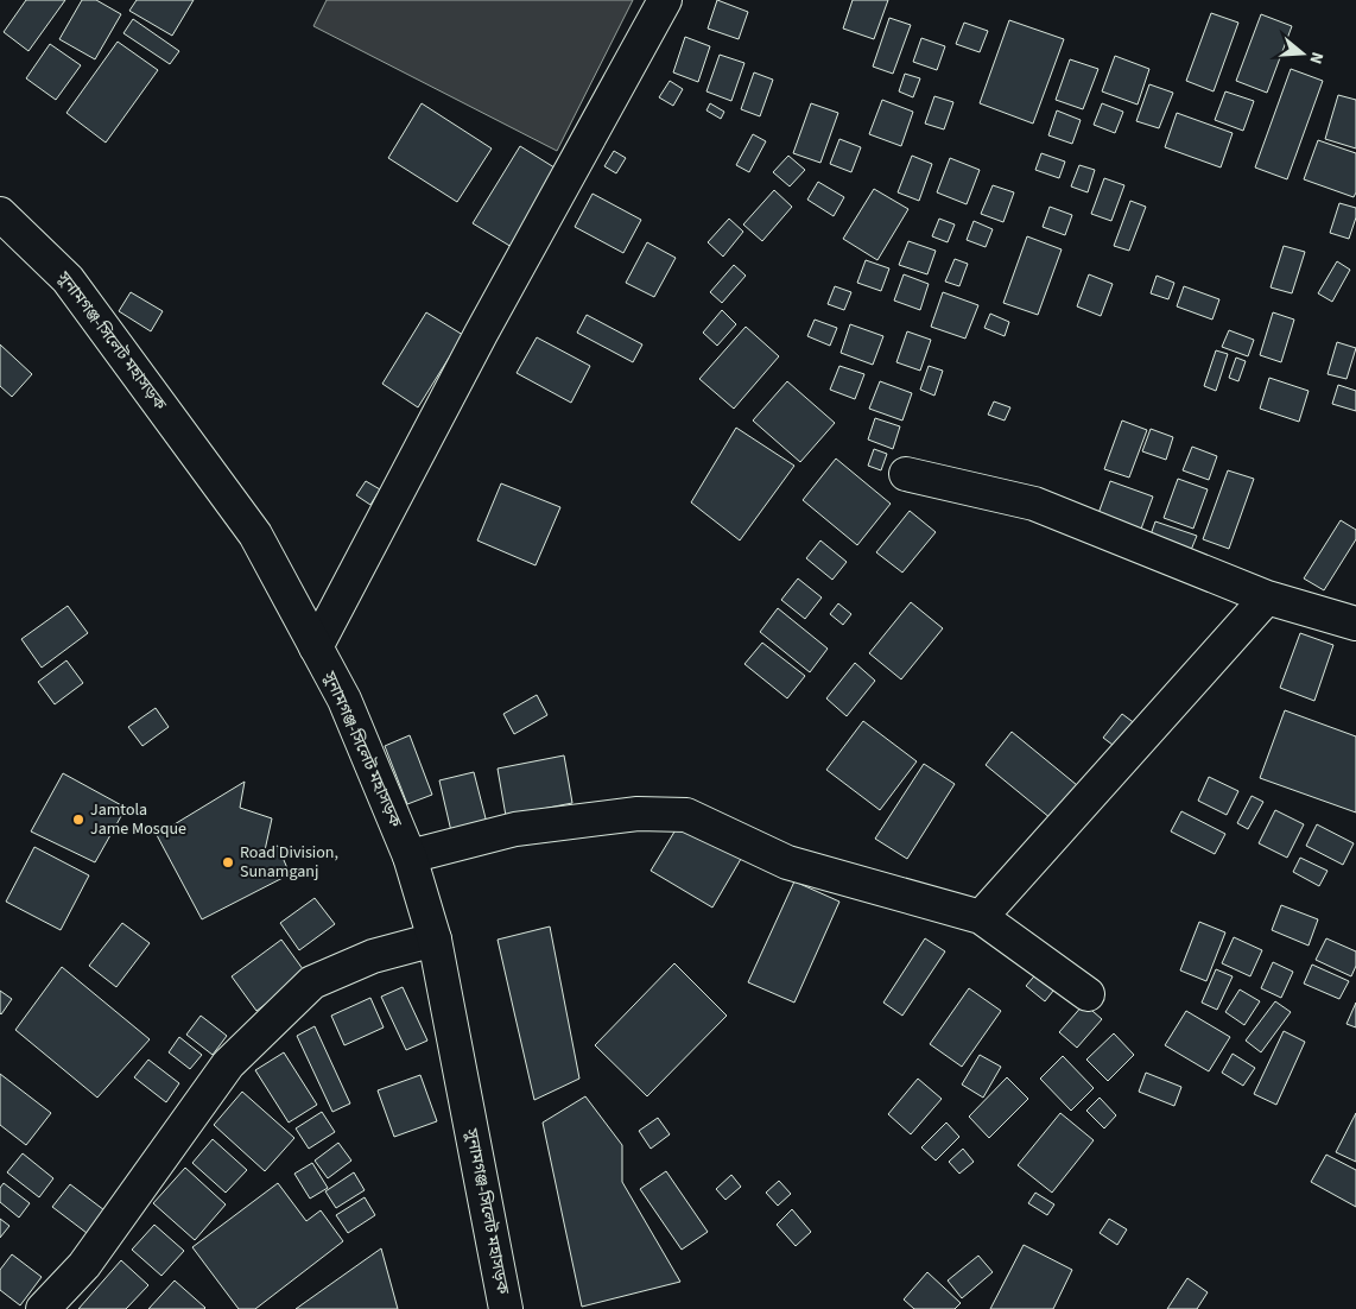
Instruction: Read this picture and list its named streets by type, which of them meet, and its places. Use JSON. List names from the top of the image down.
{
  "streets": {
    "street": ["সুনামগঞ্জ-সিলেট মহাসড়ক"]
  },
  "places": ["Jamtola Jame Mosque", "Road Division, Sunamganj"],
  "north": "right"
}
